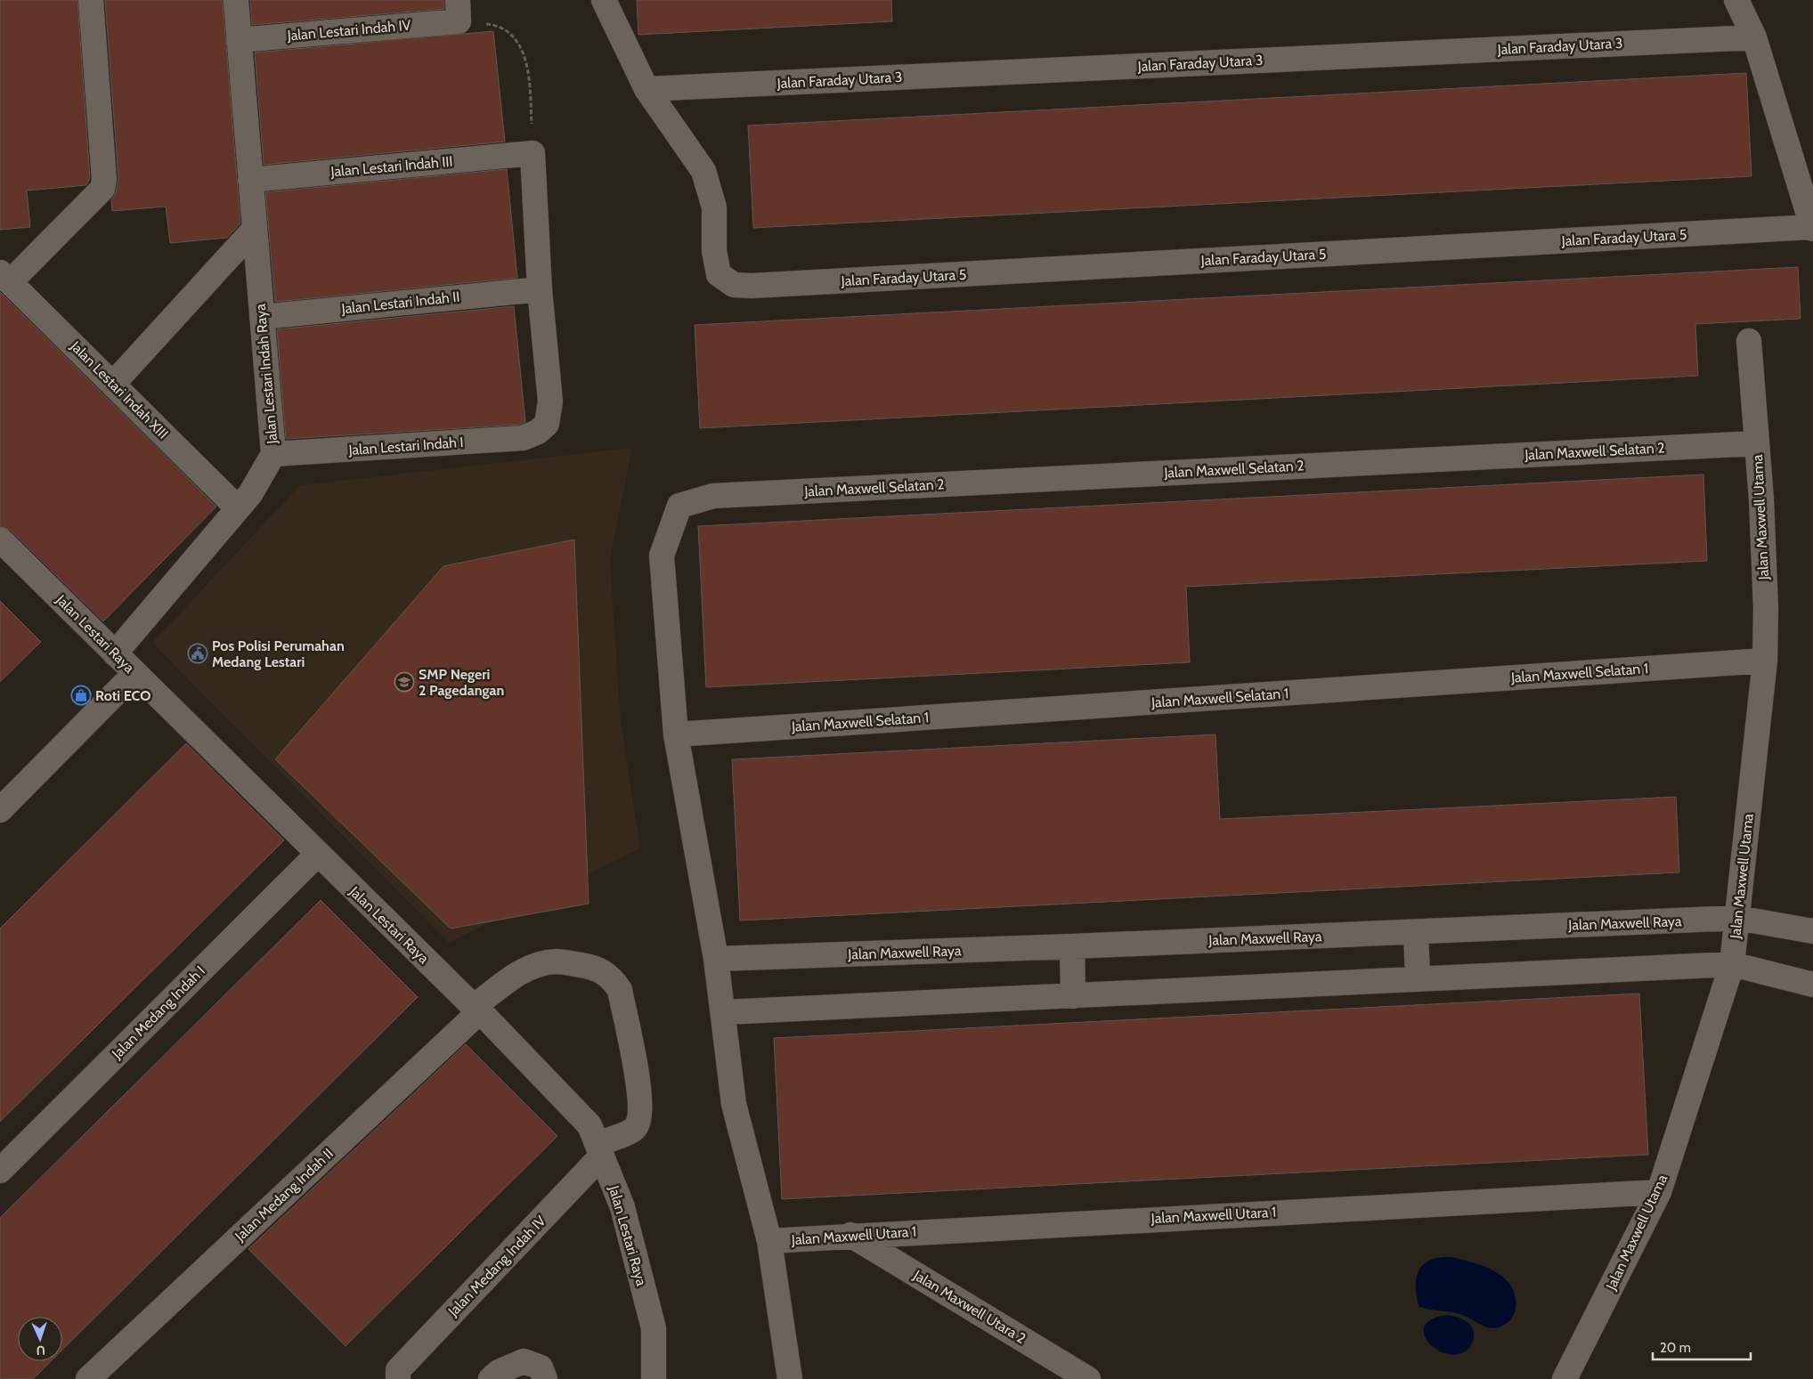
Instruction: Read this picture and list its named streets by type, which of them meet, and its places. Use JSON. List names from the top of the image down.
{
  "streets": {
    "street": [
      "Jalan Lestari Indah IV",
      "Jalan Faraday Utara 3",
      "Jalan Lestari Indah III",
      "Jalan Faraday Utara 5",
      "Jalan Lestari Indah II",
      "Jalan Lestari Indah Raya",
      "Jalan Lestari Indah XIII",
      "Jalan Lestari Indah I",
      "Jalan Maxwell Selatan 2",
      "Jalan Maxwell Utama",
      "Jalan Lestari Raya",
      "Jalan Maxwell Selatan 1",
      "Jalan Maxwell Raya",
      "Jalan Medang Indah I",
      "Jalan Medang Indah II",
      "Jalan Maxwell Utara 1",
      "Jalan Medang Indah IV",
      "Jalan Maxwell Utara 2"
    ]
  },
  "crossings": [
    ["Jalan Lestari Indah IV", "Jalan Lestari Indah Raya"],
    ["Jalan Faraday Utara 3", "Jalan Faraday Utara 5"],
    ["Jalan Lestari Indah III", "Jalan Lestari Indah Raya"],
    ["Jalan Lestari Indah II", "Jalan Lestari Indah Raya"],
    ["Jalan Lestari Indah II", "Jalan Lestari Indah I"],
    ["Jalan Lestari Indah Raya", "Jalan Lestari Indah XIII"],
    ["Jalan Lestari Indah Raya", "Jalan Lestari Indah I"],
    ["Jalan Lestari Indah Raya", "Jalan Lestari Raya"],
    ["Jalan Maxwell Selatan 2", "Jalan Maxwell Utama"],
    ["Jalan Maxwell Selatan 2", "Jalan Maxwell Selatan 1"],
    ["Jalan Maxwell Utama", "Jalan Maxwell Selatan 1"],
    ["Jalan Maxwell Utama", "Jalan Maxwell Raya"],
    ["Jalan Maxwell Utama", "Jalan Maxwell Utara 1"],
    ["Jalan Lestari Raya", "Jalan Medang Indah I"],
    ["Jalan Lestari Raya", "Jalan Medang Indah II"],
    ["Jalan Lestari Raya", "Jalan Medang Indah IV"],
    ["Jalan Medang Indah II", "Jalan Medang Indah IV"],
    ["Jalan Maxwell Utara 1", "Jalan Maxwell Utara 2"]
  ],
  "places": {
    "public building": ["Pos Polisi Perumahan Medang Lestari"],
    "school or university": ["SMP Negeri 2 Pagedangan"],
    "shop": ["Roti ECO"]
  },
  "scale_bar": "20 m",
  "north": "bottom"
}
